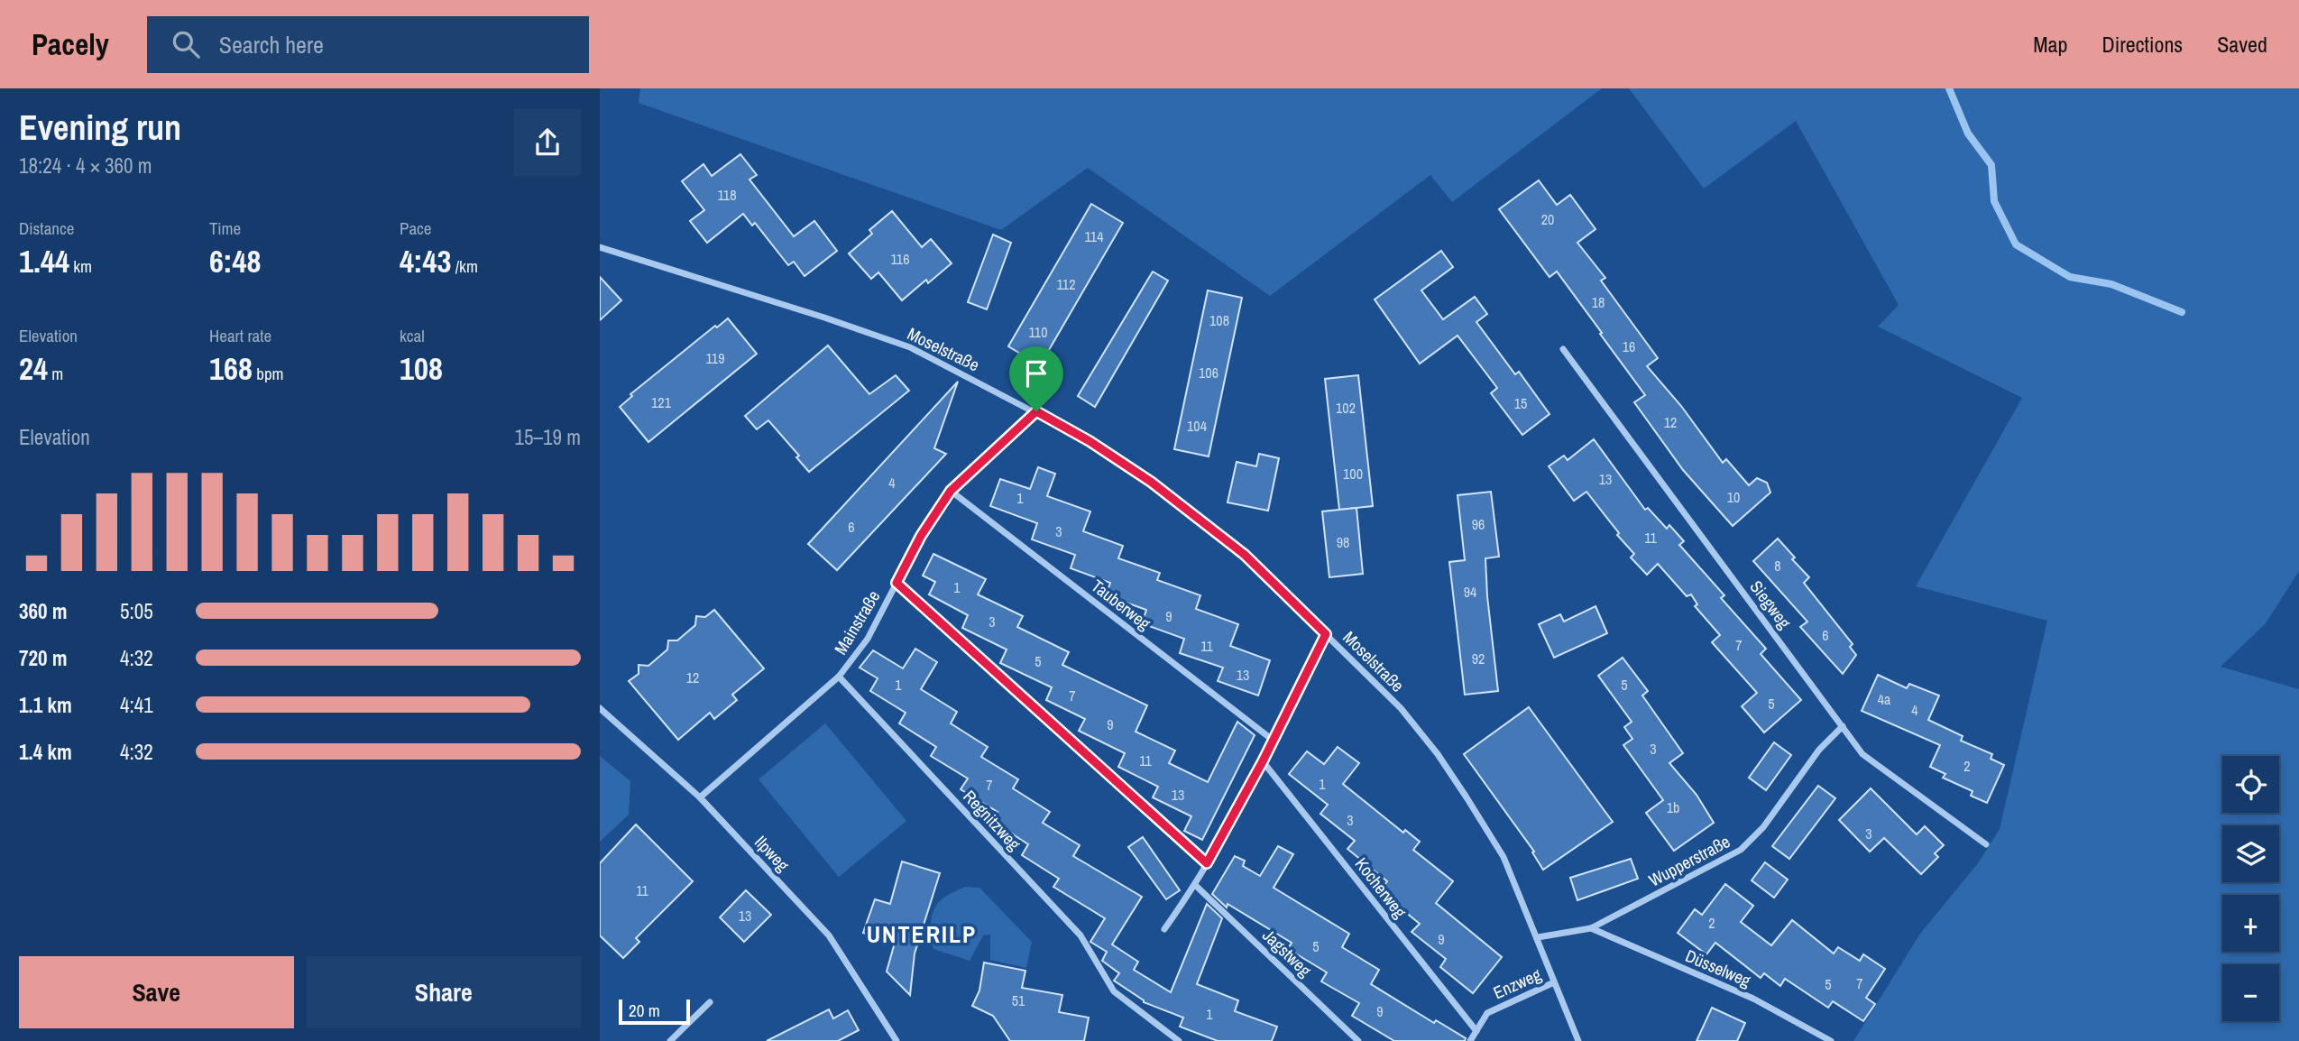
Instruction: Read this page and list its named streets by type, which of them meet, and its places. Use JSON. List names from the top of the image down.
{
  "streets": {
    "street": [
      "Moselstraße",
      "Tauberweg",
      "Siegweg",
      "Mainstraße",
      "Regnitzweg",
      "Ilpweg",
      "Wupperstraße",
      "Kocherweg",
      "Jagstweg",
      "Düsselweg",
      "Enzweg"
    ]
  },
  "crossings": [
    ["Moselstraße", "Mainstraße"],
    ["Moselstraße", "Wupperstraße"],
    ["Moselstraße", "Enzweg"],
    ["Tauberweg", "Mainstraße"],
    ["Siegweg", "Wupperstraße"],
    ["Mainstraße", "Regnitzweg"],
    ["Mainstraße", "Ilpweg"],
    ["Wupperstraße", "Düsselweg"],
    ["Kocherweg", "Enzweg"]
  ],
  "districts": ["UNTERILP"],
  "house_numbers": [
    "118",
    "20",
    "114",
    "116",
    "112",
    "18",
    "108",
    "110",
    "16",
    "119",
    "106",
    "121",
    "15",
    "102",
    "12",
    "104",
    "100",
    "13",
    "4",
    "10",
    "1",
    "96",
    "6",
    "3",
    "11",
    "98",
    "8",
    "1",
    "94",
    "9",
    "3",
    "6",
    "7",
    "11",
    "92",
    "5",
    "13",
    "12",
    "1",
    "5",
    "7",
    "4a",
    "5",
    "4",
    "9",
    "3",
    "11",
    "2",
    "1",
    "7",
    "13",
    "1b",
    "3",
    "3",
    "11",
    "13",
    "2",
    "9",
    "5",
    "7",
    "5",
    "51",
    "9",
    "1"
  ],
  "scale_bar": "20 m",
  "page": {
    "header": "Pacely",
    "search": "Search here",
    "nav": ["Map", "Directions", "Saved"],
    "heading": ["Evening run", "18:24 · 4 × 360 m"],
    "stats": [
      ["Distance", "1.44 km"],
      ["Time", "6:48"],
      ["Pace", "4:43 /km"],
      ["Elevation", "24 m"],
      ["Heart rate", "168 bpm"],
      ["kcal", "108"]
    ],
    "chart": ["Elevation", "15–19 m"],
    "list": [
      {
        "name": "360 m",
        "note": "5:05"
      },
      {
        "name": "720 m",
        "note": "4:32"
      },
      {
        "name": "1.1 km",
        "note": "4:41"
      },
      {
        "name": "1.4 km",
        "note": "4:32"
      }
    ],
    "map_buttons": ["+", "−"],
    "buttons": ["Save", "Share"],
    "scale": "20 m"
  }
}
